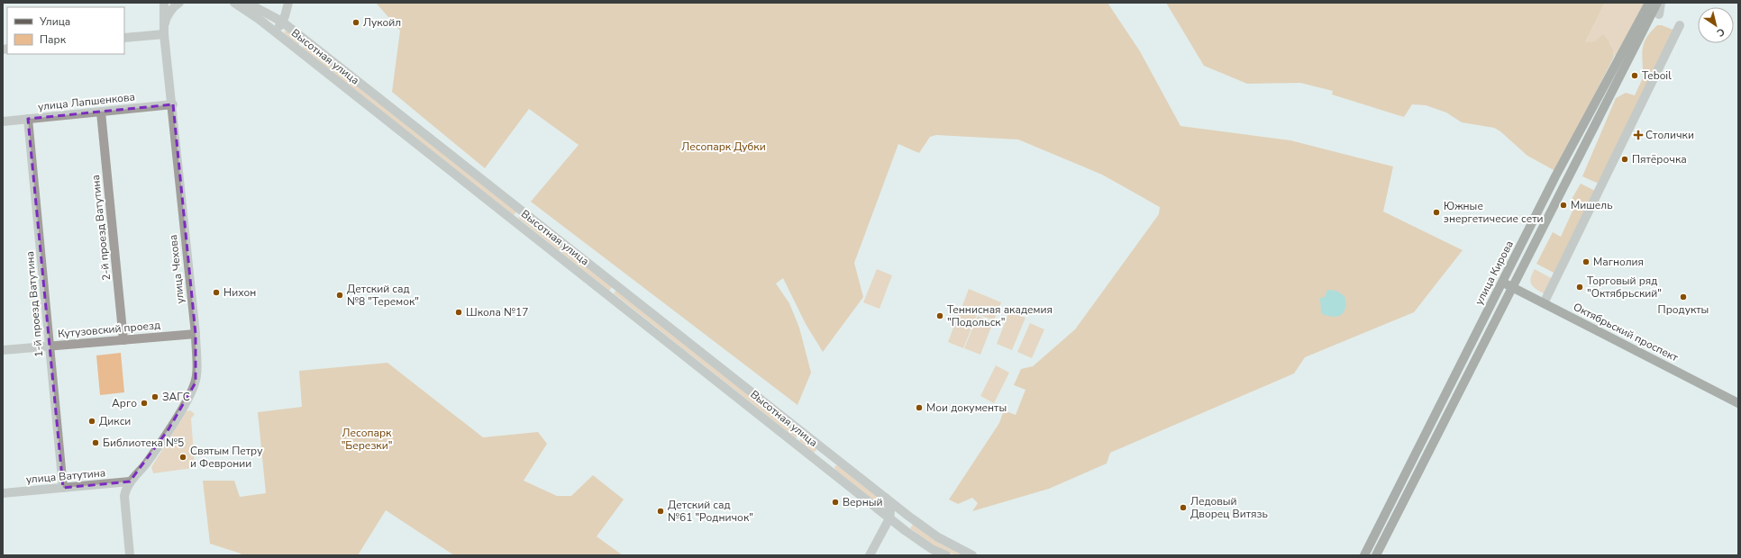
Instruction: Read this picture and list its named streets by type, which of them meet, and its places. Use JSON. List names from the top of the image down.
{
  "streets": {
    "main road": ["улица Кирова", "Октябрьский проспект"],
    "street": [
      "Высотная улица",
      "улица Лапшенкова",
      "2-й проезд Ватутина",
      "улица Чехова",
      "1-й проезд Ватутина",
      "Кутузовский проезд",
      "улица Ватутина"
    ]
  },
  "crossings": [
    ["улица Лапшенкова", "2-й проезд Ватутина"],
    ["улица Лапшенкова", "улица Чехова"],
    ["улица Лапшенкова", "1-й проезд Ватутина"],
    ["2-й проезд Ватутина", "Кутузовский проезд"],
    ["улица Чехова", "Кутузовский проезд"],
    ["улица Чехова", "улица Ватутина"],
    ["улица Кирова", "Октябрьский проспект"],
    ["1-й проезд Ватутина", "Кутузовский проезд"],
    ["1-й проезд Ватутина", "улица Ватутина"]
  ],
  "parks": ["Лесопарк Дубки", "Лесопарк \"Березки\""],
  "places": {
    "other": [
      "Лукойл",
      "Teboil",
      "Пятёрочка",
      "Мишель",
      "Южные энергетичесие сети",
      "Магнолия",
      "Торговый ряд \"Октябрьский\"",
      "Нихон",
      "Детский сад №8 \"Теремок\"",
      "Продукты",
      "Школа №17",
      "Теннисная академия \"Подольск\"",
      "ЗАГС",
      "Арго",
      "Мои документы",
      "Дикси",
      "Библиотека №5",
      "Святым Петру и Февронии",
      "Верный",
      "Ледовый Дворец Витязь",
      "Детский сад №61 \"Родничок\""
    ],
    "health": ["Столички"]
  },
  "legend": ["Улица", "Парк"],
  "north": "bottom right"
}
